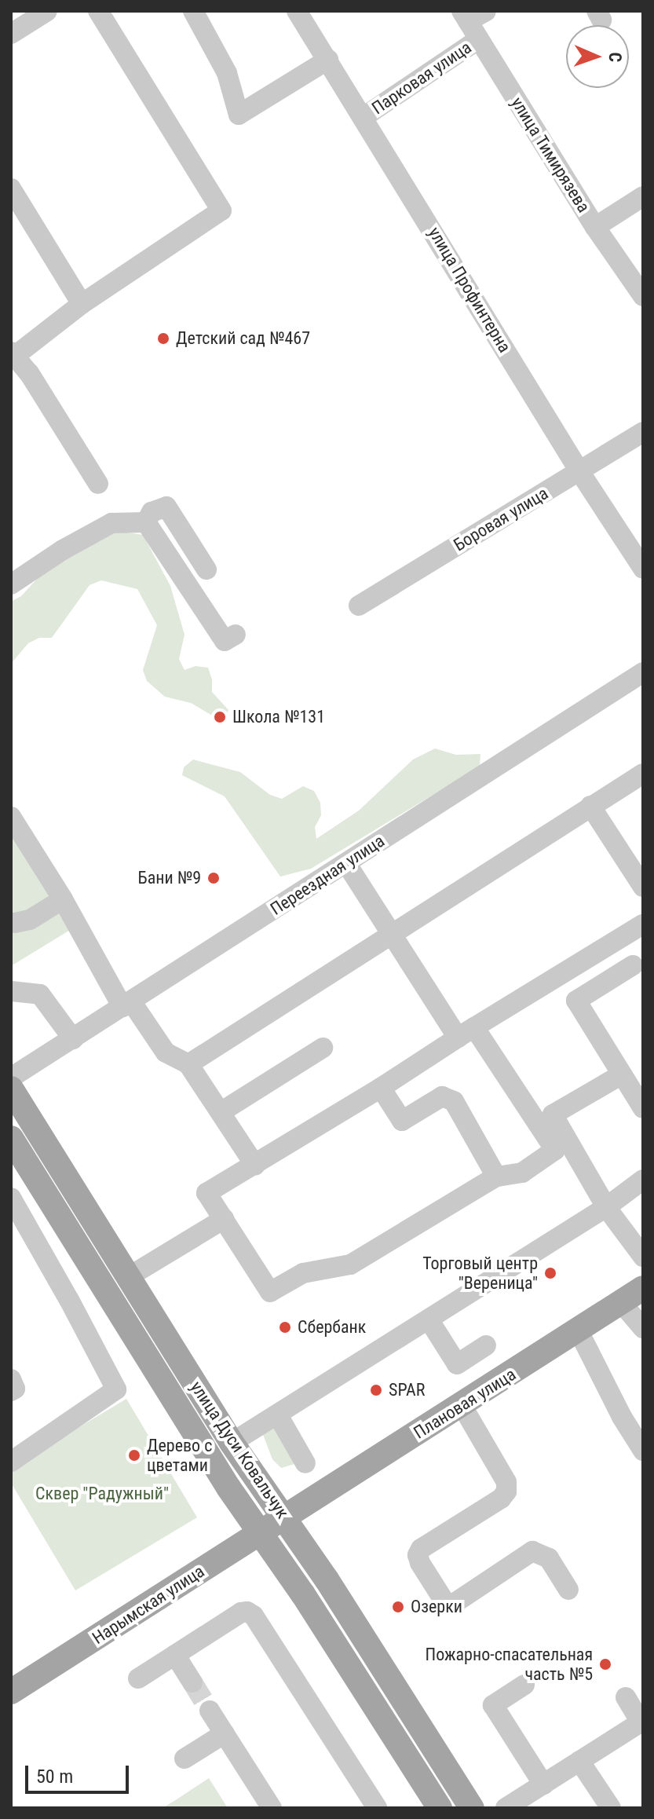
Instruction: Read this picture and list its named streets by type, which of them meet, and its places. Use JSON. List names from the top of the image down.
{
  "streets": {
    "main road": ["Плановая улица", "улица Дуси Ковальчук", "Нарымская улица"],
    "street": [
      "Парковая улица",
      "улица Тимирязева",
      "улица Профинтерна",
      "Боровая улица",
      "Переездная улица"
    ]
  },
  "crossings": [
    ["Парковая улица", "улица Тимирязева"],
    ["Парковая улица", "улица Профинтерна"],
    ["улица Профинтерна", "Боровая улица"],
    ["Плановая улица", "улица Дуси Ковальчук"],
    ["Плановая улица", "Нарымская улица"],
    ["улица Дуси Ковальчук", "Нарымская улица"]
  ],
  "parks": ["Сквер \"Радужный\""],
  "places": [
    "Детский сад №467",
    "Школа №131",
    "Бани №9",
    "Торговый центр \"Вереница\"",
    "Сбербанк",
    "SPAR",
    "Дерево с цветами",
    "Озерки",
    "Пожарно-спасательная часть №5"
  ],
  "scale_bar": "50 m",
  "north": "right"
}
